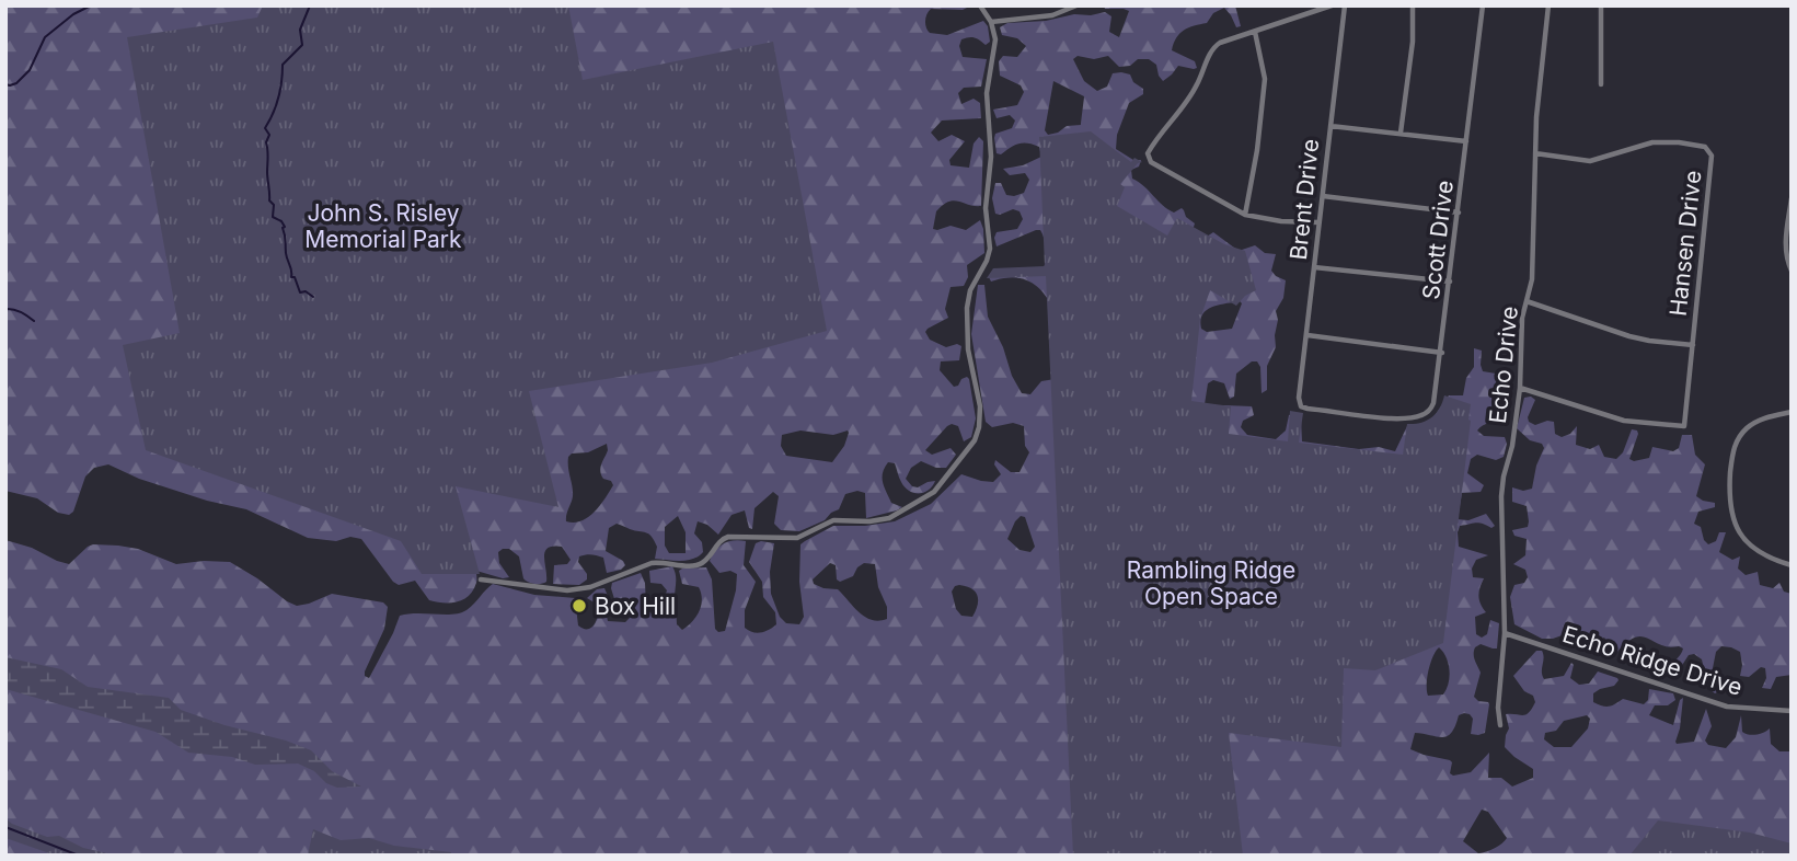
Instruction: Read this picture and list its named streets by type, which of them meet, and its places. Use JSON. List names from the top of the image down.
{
  "streets": {
    "street": [
      "Brent Drive",
      "Scott Drive",
      "Hansen Drive",
      "Echo Drive",
      "Echo Ridge Drive"
    ]
  },
  "crossings": [
    ["Brent Drive", "Scott Drive"],
    ["Hansen Drive", "Echo Drive"],
    ["Echo Drive", "Echo Ridge Drive"]
  ],
  "parks": ["John S. Risley Memorial Park", "Rambling Ridge Open Space"],
  "places": ["Box Hill"]
}
